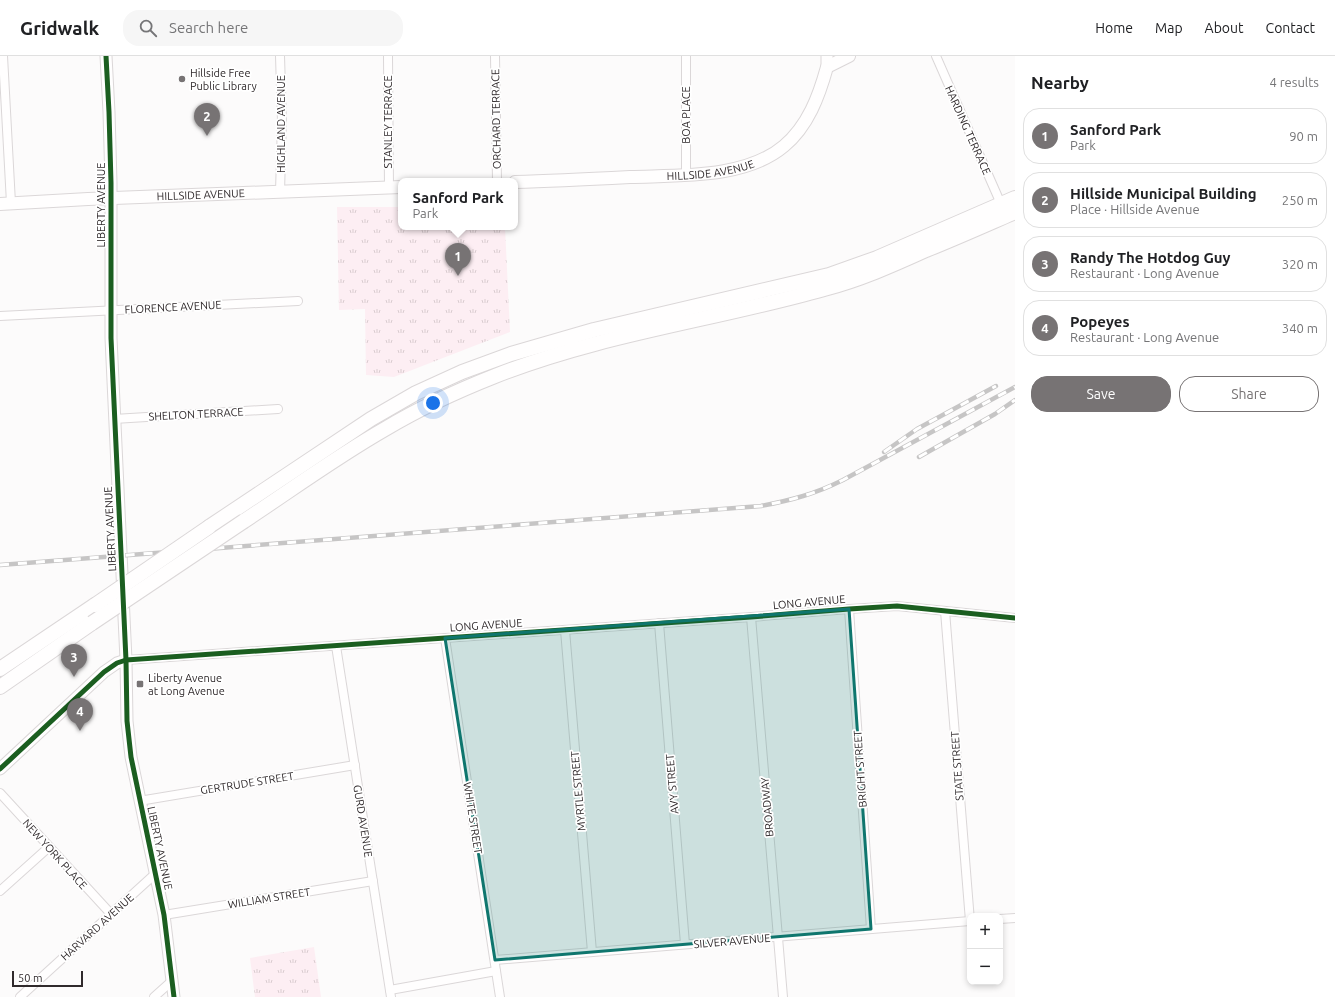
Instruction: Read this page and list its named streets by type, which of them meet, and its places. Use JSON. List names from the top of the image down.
{
  "streets": {
    "main road": ["HILLSIDE AVENUE"],
    "street": [
      "BOA PLACE",
      "ORCHARD TERRACE",
      "STANLEY TERRACE",
      "HIGHLAND AVENUE",
      "HARDING TERRACE",
      "LIBERTY AVENUE",
      "FLORENCE AVENUE",
      "SHELTON TERRACE",
      "LONG AVENUE",
      "STATE STREET",
      "BRIGHT STREET",
      "GERTRUDE STREET",
      "AVY STREET",
      "MYRTLE STREET",
      "BROADWAY",
      "WHITE STREET",
      "GURD AVENUE",
      "NEW YORK PLACE",
      "WILLIAM STREET",
      "HARVARD AVENUE",
      "SILVER AVENUE"
    ]
  },
  "crossings": [
    ["BOA PLACE", "HILLSIDE AVENUE"],
    ["STANLEY TERRACE", "HILLSIDE AVENUE"],
    ["HIGHLAND AVENUE", "HILLSIDE AVENUE"],
    ["HILLSIDE AVENUE", "LIBERTY AVENUE"],
    ["LIBERTY AVENUE", "FLORENCE AVENUE"],
    ["LIBERTY AVENUE", "SHELTON TERRACE"],
    ["LIBERTY AVENUE", "LONG AVENUE"],
    ["LIBERTY AVENUE", "GERTRUDE STREET"],
    ["LIBERTY AVENUE", "WILLIAM STREET"],
    ["LIBERTY AVENUE", "HARVARD AVENUE"],
    ["LONG AVENUE", "STATE STREET"],
    ["LONG AVENUE", "BRIGHT STREET"],
    ["LONG AVENUE", "AVY STREET"],
    ["LONG AVENUE", "MYRTLE STREET"],
    ["LONG AVENUE", "BROADWAY"],
    ["LONG AVENUE", "WHITE STREET"],
    ["LONG AVENUE", "GURD AVENUE"],
    ["BRIGHT STREET", "SILVER AVENUE"],
    ["GERTRUDE STREET", "GURD AVENUE"],
    ["AVY STREET", "SILVER AVENUE"],
    ["MYRTLE STREET", "SILVER AVENUE"],
    ["BROADWAY", "SILVER AVENUE"],
    ["WHITE STREET", "SILVER AVENUE"],
    ["GURD AVENUE", "WILLIAM STREET"],
    ["NEW YORK PLACE", "HARVARD AVENUE"]
  ],
  "places": {
    "other": ["Hillside Free Public Library"],
    "transit": ["Liberty Avenue at Long Avenue"]
  },
  "scale_bar": "50 m",
  "page": {
    "header": "Gridwalk",
    "search": "Search here",
    "nav": [
      "Home",
      "Map",
      "About",
      "Contact"
    ],
    "heading": ["Nearby", "4 results"],
    "pins": [
      "2",
      "1",
      "3",
      "4"
    ],
    "list": [
      {
        "mark": "1",
        "name": "Sanford Park",
        "note": "Park",
        "value": "90 m"
      },
      {
        "mark": "2",
        "name": "Hillside Municipal Building",
        "note": "Place · Hillside Avenue",
        "value": "250 m"
      },
      {
        "mark": "3",
        "name": "Randy The Hotdog Guy",
        "note": "Restaurant · Long Avenue",
        "value": "320 m"
      },
      {
        "mark": "4",
        "name": "Popeyes",
        "note": "Restaurant · Long Avenue",
        "value": "340 m"
      }
    ],
    "popup": ["Sanford Park", "Park"],
    "buttons": ["Save", "Share"],
    "map_buttons": ["+", "−"],
    "scale": "50 m"
  }
}
